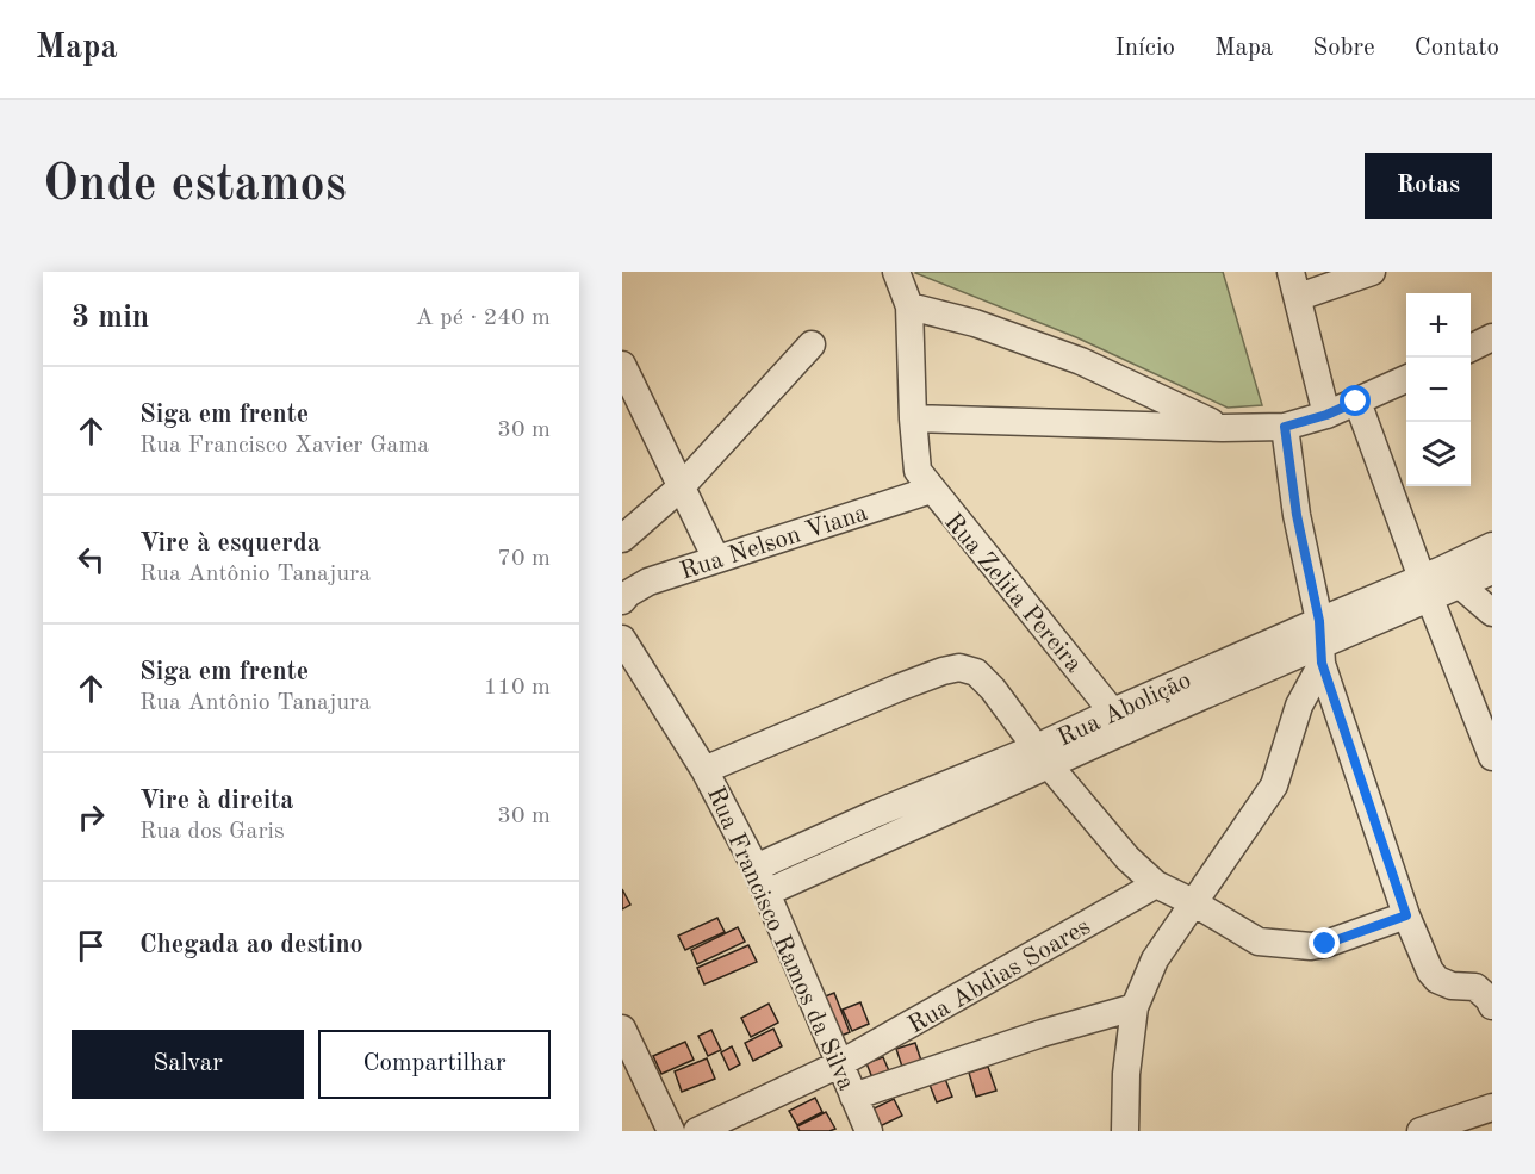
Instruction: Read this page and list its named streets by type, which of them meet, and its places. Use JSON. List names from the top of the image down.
{
  "streets": {
    "street": [
      "Rua Nelson Viana",
      "Rua Zelita Pereira",
      "Rua Abolição",
      "Rua Francisco Ramos da Silva",
      "Rua Abdias Soares"
    ]
  },
  "crossings": [
    ["Rua Nelson Viana", "Rua Zelita Pereira"],
    ["Rua Zelita Pereira", "Rua Abolição"],
    ["Rua Abolição", "Rua Francisco Ramos da Silva"],
    ["Rua Francisco Ramos da Silva", "Rua Abdias Soares"]
  ],
  "page": {
    "header": "Mapa",
    "nav": [
      "Início",
      "Mapa",
      "Sobre",
      "Contato"
    ],
    "buttons": [
      "Rotas",
      ["Salvar", "Compartilhar"]
    ],
    "title": "Onde estamos",
    "heading": ["3 min", "A pé · 240 m"],
    "map_buttons": ["+", "−"],
    "list": [
      ["Siga em frente", "Rua Francisco Xavier Gama", "30 m"],
      ["Vire à esquerda", "Rua Antônio Tanajura", "70 m"],
      ["Siga em frente", "Rua Antônio Tanajura", "110 m"],
      ["Vire à direita", "Rua dos Garis", "30 m"],
      "Chegada ao destino"
    ]
  }
}
